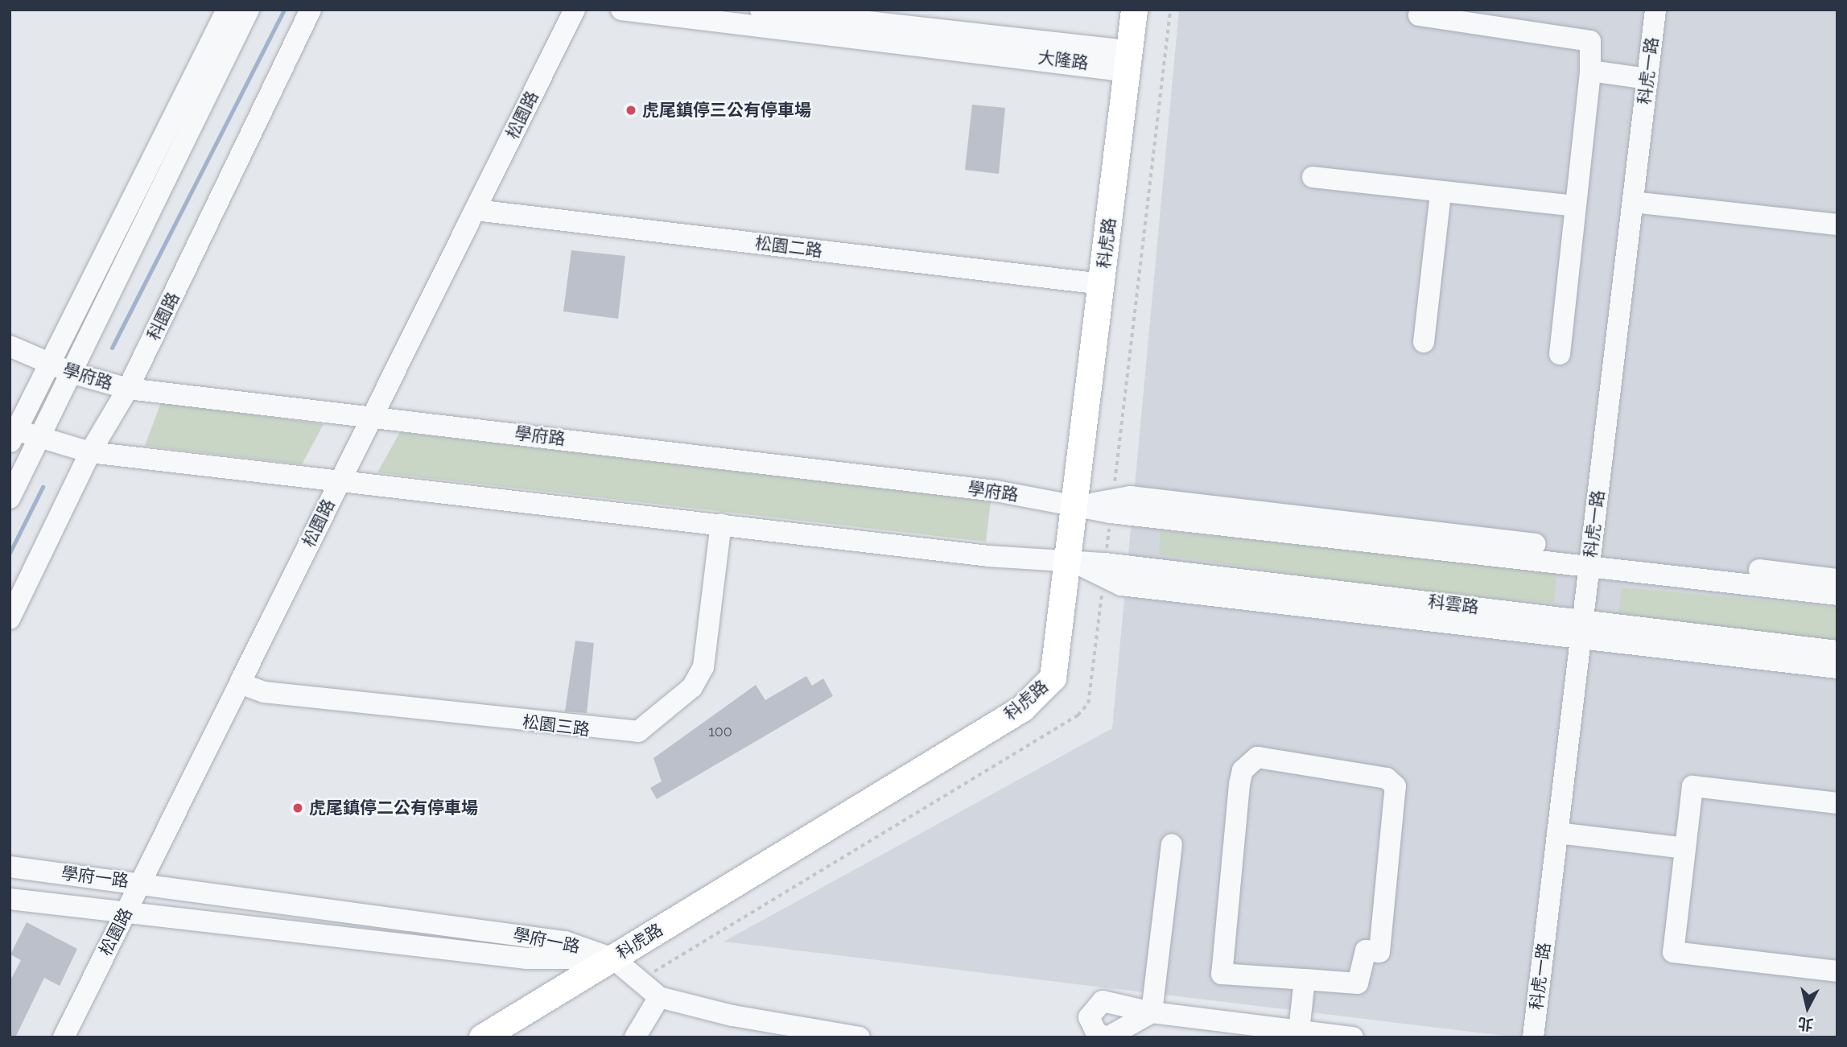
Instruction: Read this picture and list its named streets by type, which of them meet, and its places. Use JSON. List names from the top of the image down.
{
  "streets": {
    "main road": ["科虎路"],
    "street": [
      "大隆路",
      "科虎一路",
      "松園路",
      "松園二路",
      "科園路",
      "學府路",
      "科雲路",
      "松園三路",
      "學府一路"
    ]
  },
  "crossings": [
    ["大隆路", "科虎路"],
    ["科虎一路", "科雲路"],
    ["松園路", "松園二路"],
    ["松園路", "學府路"],
    ["松園路", "松園三路"],
    ["松園路", "學府一路"],
    ["科虎路", "松園二路"],
    ["科虎路", "學府路"],
    ["科虎路", "科雲路"],
    ["科虎路", "學府一路"],
    ["科園路", "學府路"]
  ],
  "places": ["虎尾鎮停三公有停車場", "虎尾鎮停二公有停車場"],
  "house_numbers": ["100"],
  "north": "bottom"
}
